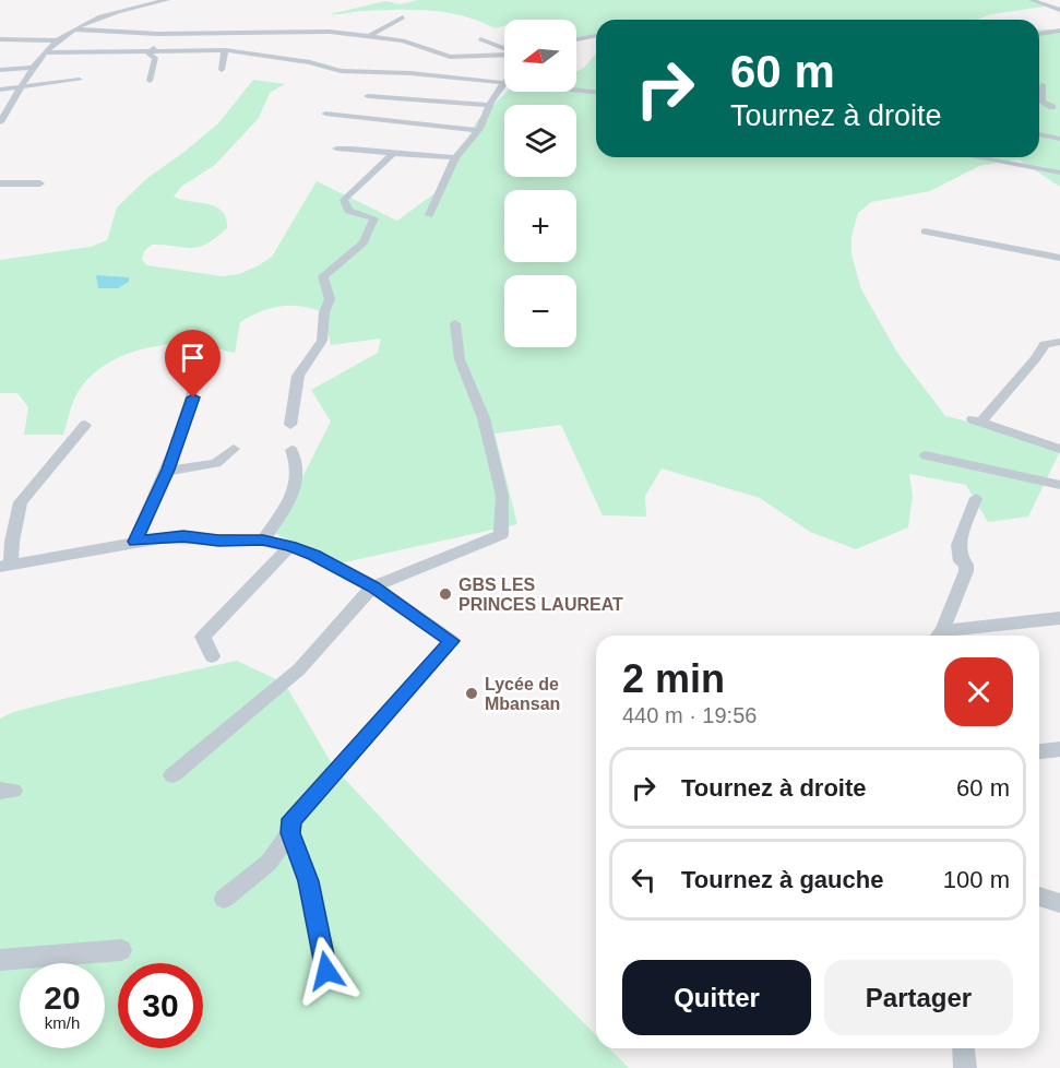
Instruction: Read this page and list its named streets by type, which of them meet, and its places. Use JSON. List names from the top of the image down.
{
  "places": ["GBS LES PRINCES LAUREAT", "Lycée de Mbansan"],
  "north": "left",
  "page": {
    "map_buttons": ["+", "−"],
    "turn": ["60 m", "Tournez à droite"],
    "heading": ["2 min", "440 m · 19:56"],
    "list": [
      {
        "name": "Tournez à droite",
        "value": "60 m"
      },
      {
        "name": "Tournez à gauche",
        "value": "100 m"
      }
    ],
    "buttons": ["Quitter", "Partager"],
    "speed": "20 km/h",
    "limit": "30"
  }
}
